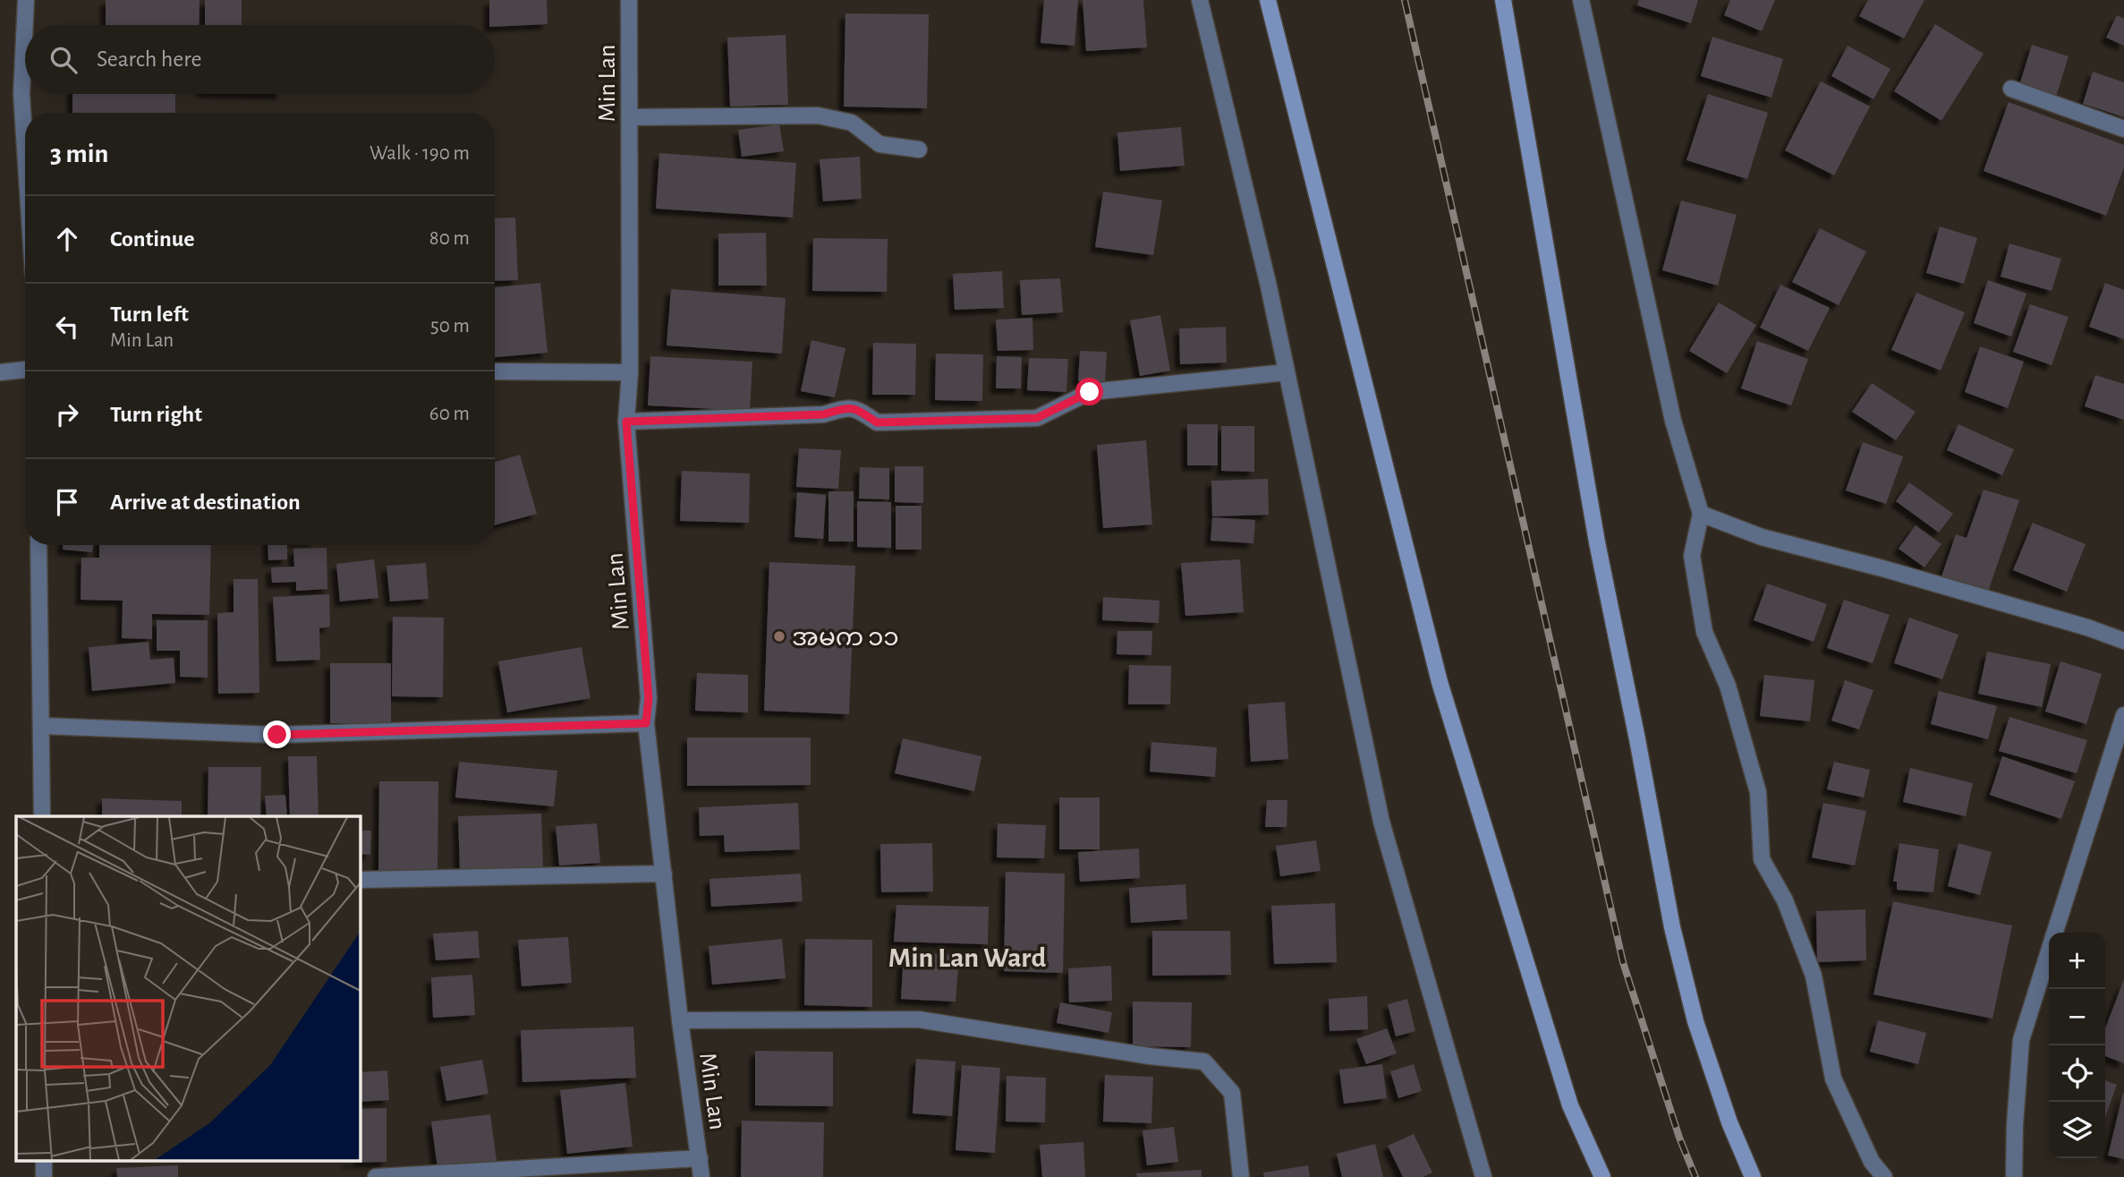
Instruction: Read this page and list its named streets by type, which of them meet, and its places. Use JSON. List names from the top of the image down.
{
  "streets": {
    "street": ["Min Lan"]
  },
  "districts": ["Min Lan Ward"],
  "places": ["အမက ၁၁"],
  "page": {
    "search": "Search here",
    "heading": ["3 min", "Walk · 190 m"],
    "list": [
      ["Continue", "80 m"],
      ["Turn left", "Min Lan", "50 m"],
      ["Turn right", "60 m"],
      "Arrive at destination"
    ],
    "map_buttons": ["+", "−"]
  }
}
